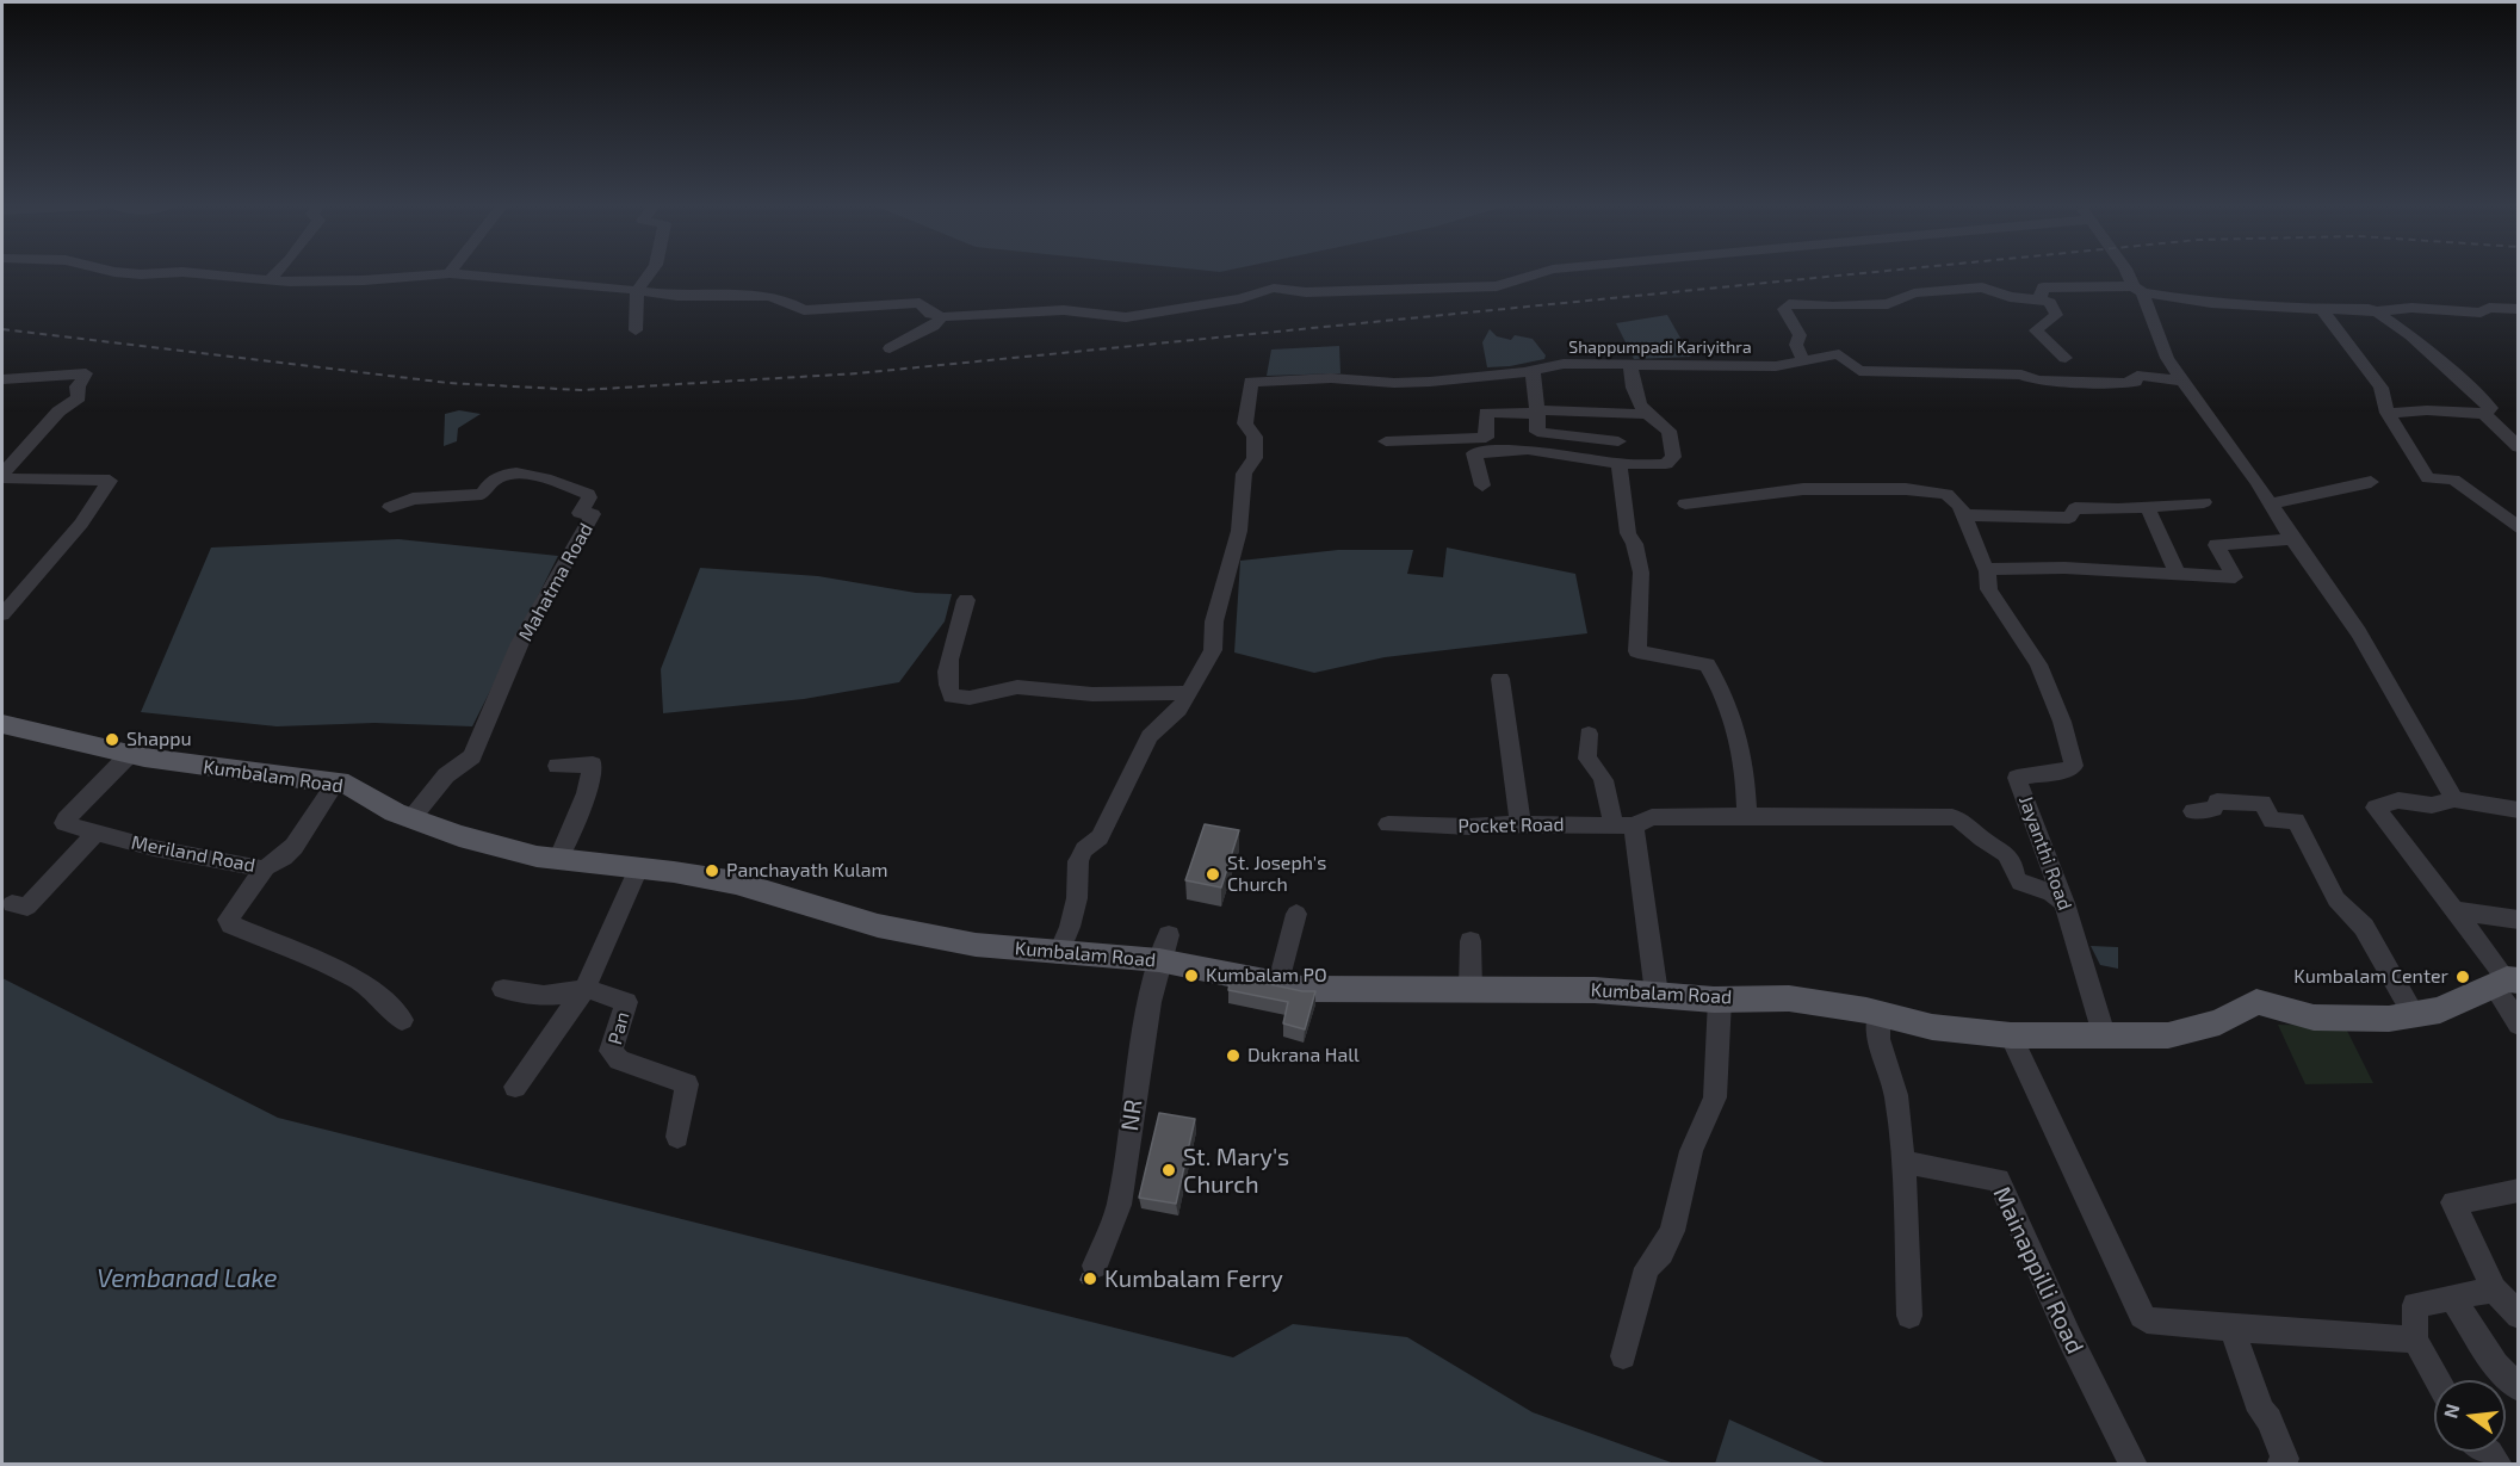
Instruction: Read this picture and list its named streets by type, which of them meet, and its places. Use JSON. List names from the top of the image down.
{
  "streets": {
    "main road": ["Kumbalam Road"],
    "street": [
      "Shappumpadi Kariyithra",
      "Mahatma Road",
      "Pocket Road",
      "Jayanthi Road",
      "Meriland Road",
      "Pan",
      "NR",
      "Mainappilli Road"
    ]
  },
  "crossings": [
    ["Mahatma Road", "Kumbalam Road"],
    ["Kumbalam Road", "Jayanthi Road"],
    ["Kumbalam Road", "Meriland Road"],
    ["Kumbalam Road", "NR"],
    ["Pocket Road", "Jayanthi Road"]
  ],
  "water": ["Vembanad Lake"],
  "places": [
    "Shappu",
    "Panchayath Kulam",
    "St. Joseph's Church",
    "Kumbalam PO",
    "Kumbalam Center",
    "Dukrana Hall",
    "St. Mary's Church",
    "Kumbalam Ferry"
  ],
  "north": "left"
}
